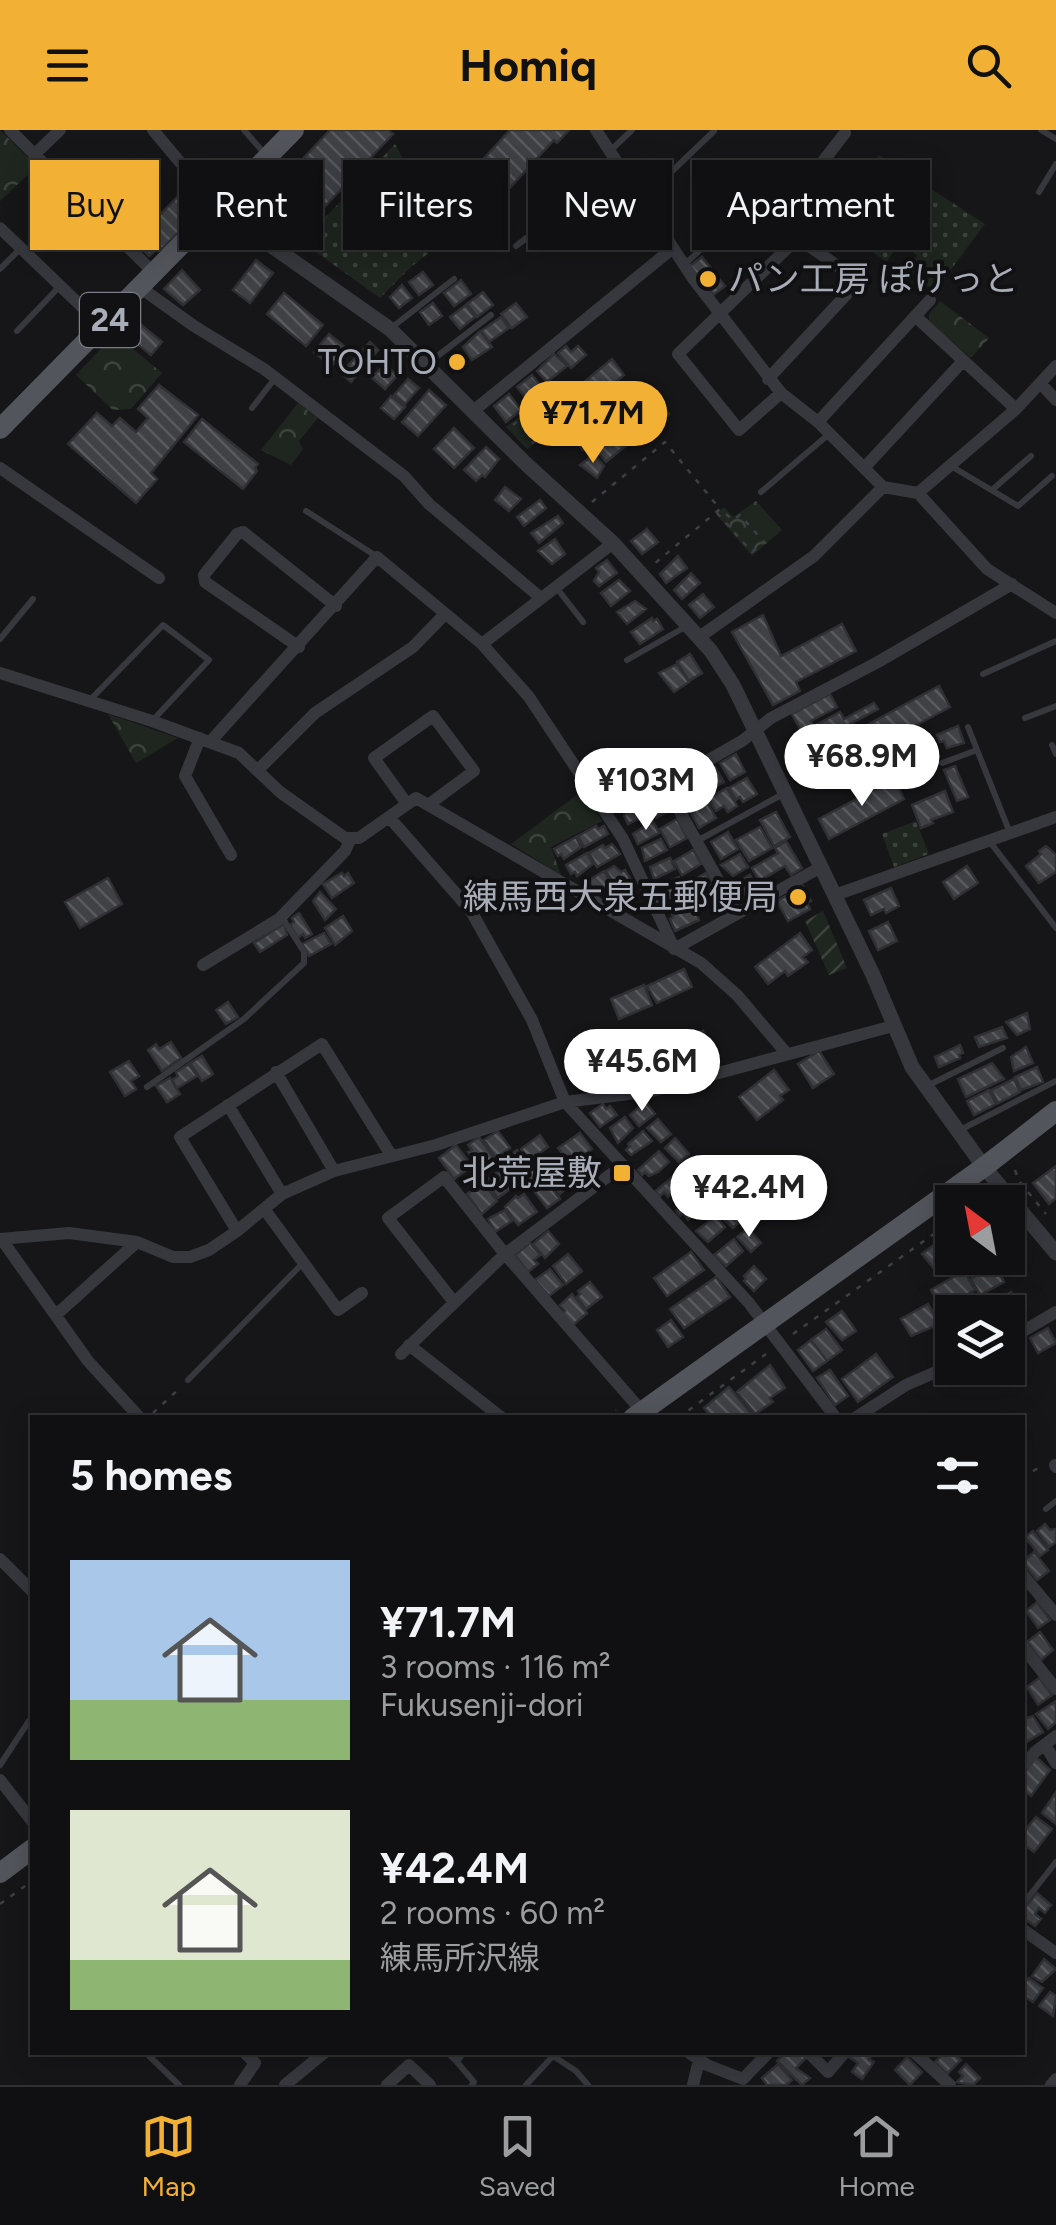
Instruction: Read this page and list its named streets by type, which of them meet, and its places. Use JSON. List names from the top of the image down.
{
  "streets": {
    "main road": ["24"]
  },
  "places": {
    "other": ["パン工房 ぽけっと", "TOHTO", "練馬西大泉五郵便局"],
    "transit": ["北荒屋敷"]
  },
  "north": "top left",
  "page": {
    "header": "Homiq",
    "chip": [
      "Buy",
      "Rent",
      "Filters",
      "New",
      "Apartment"
    ],
    "price": [
      "¥71.7M",
      "¥68.9M",
      "¥103M",
      "¥45.6M",
      "¥42.4M"
    ],
    "heading": "5 homes",
    "list": [
      {
        "name": "¥71.7M",
        "note": "3 rooms · 116 m² · Fukusenji-dori"
      },
      {
        "name": "¥42.4M",
        "note": "2 rooms · 60 m² · 練馬所沢線"
      }
    ],
    "tabs": ["Map", "Saved", "Home"]
  }
}
